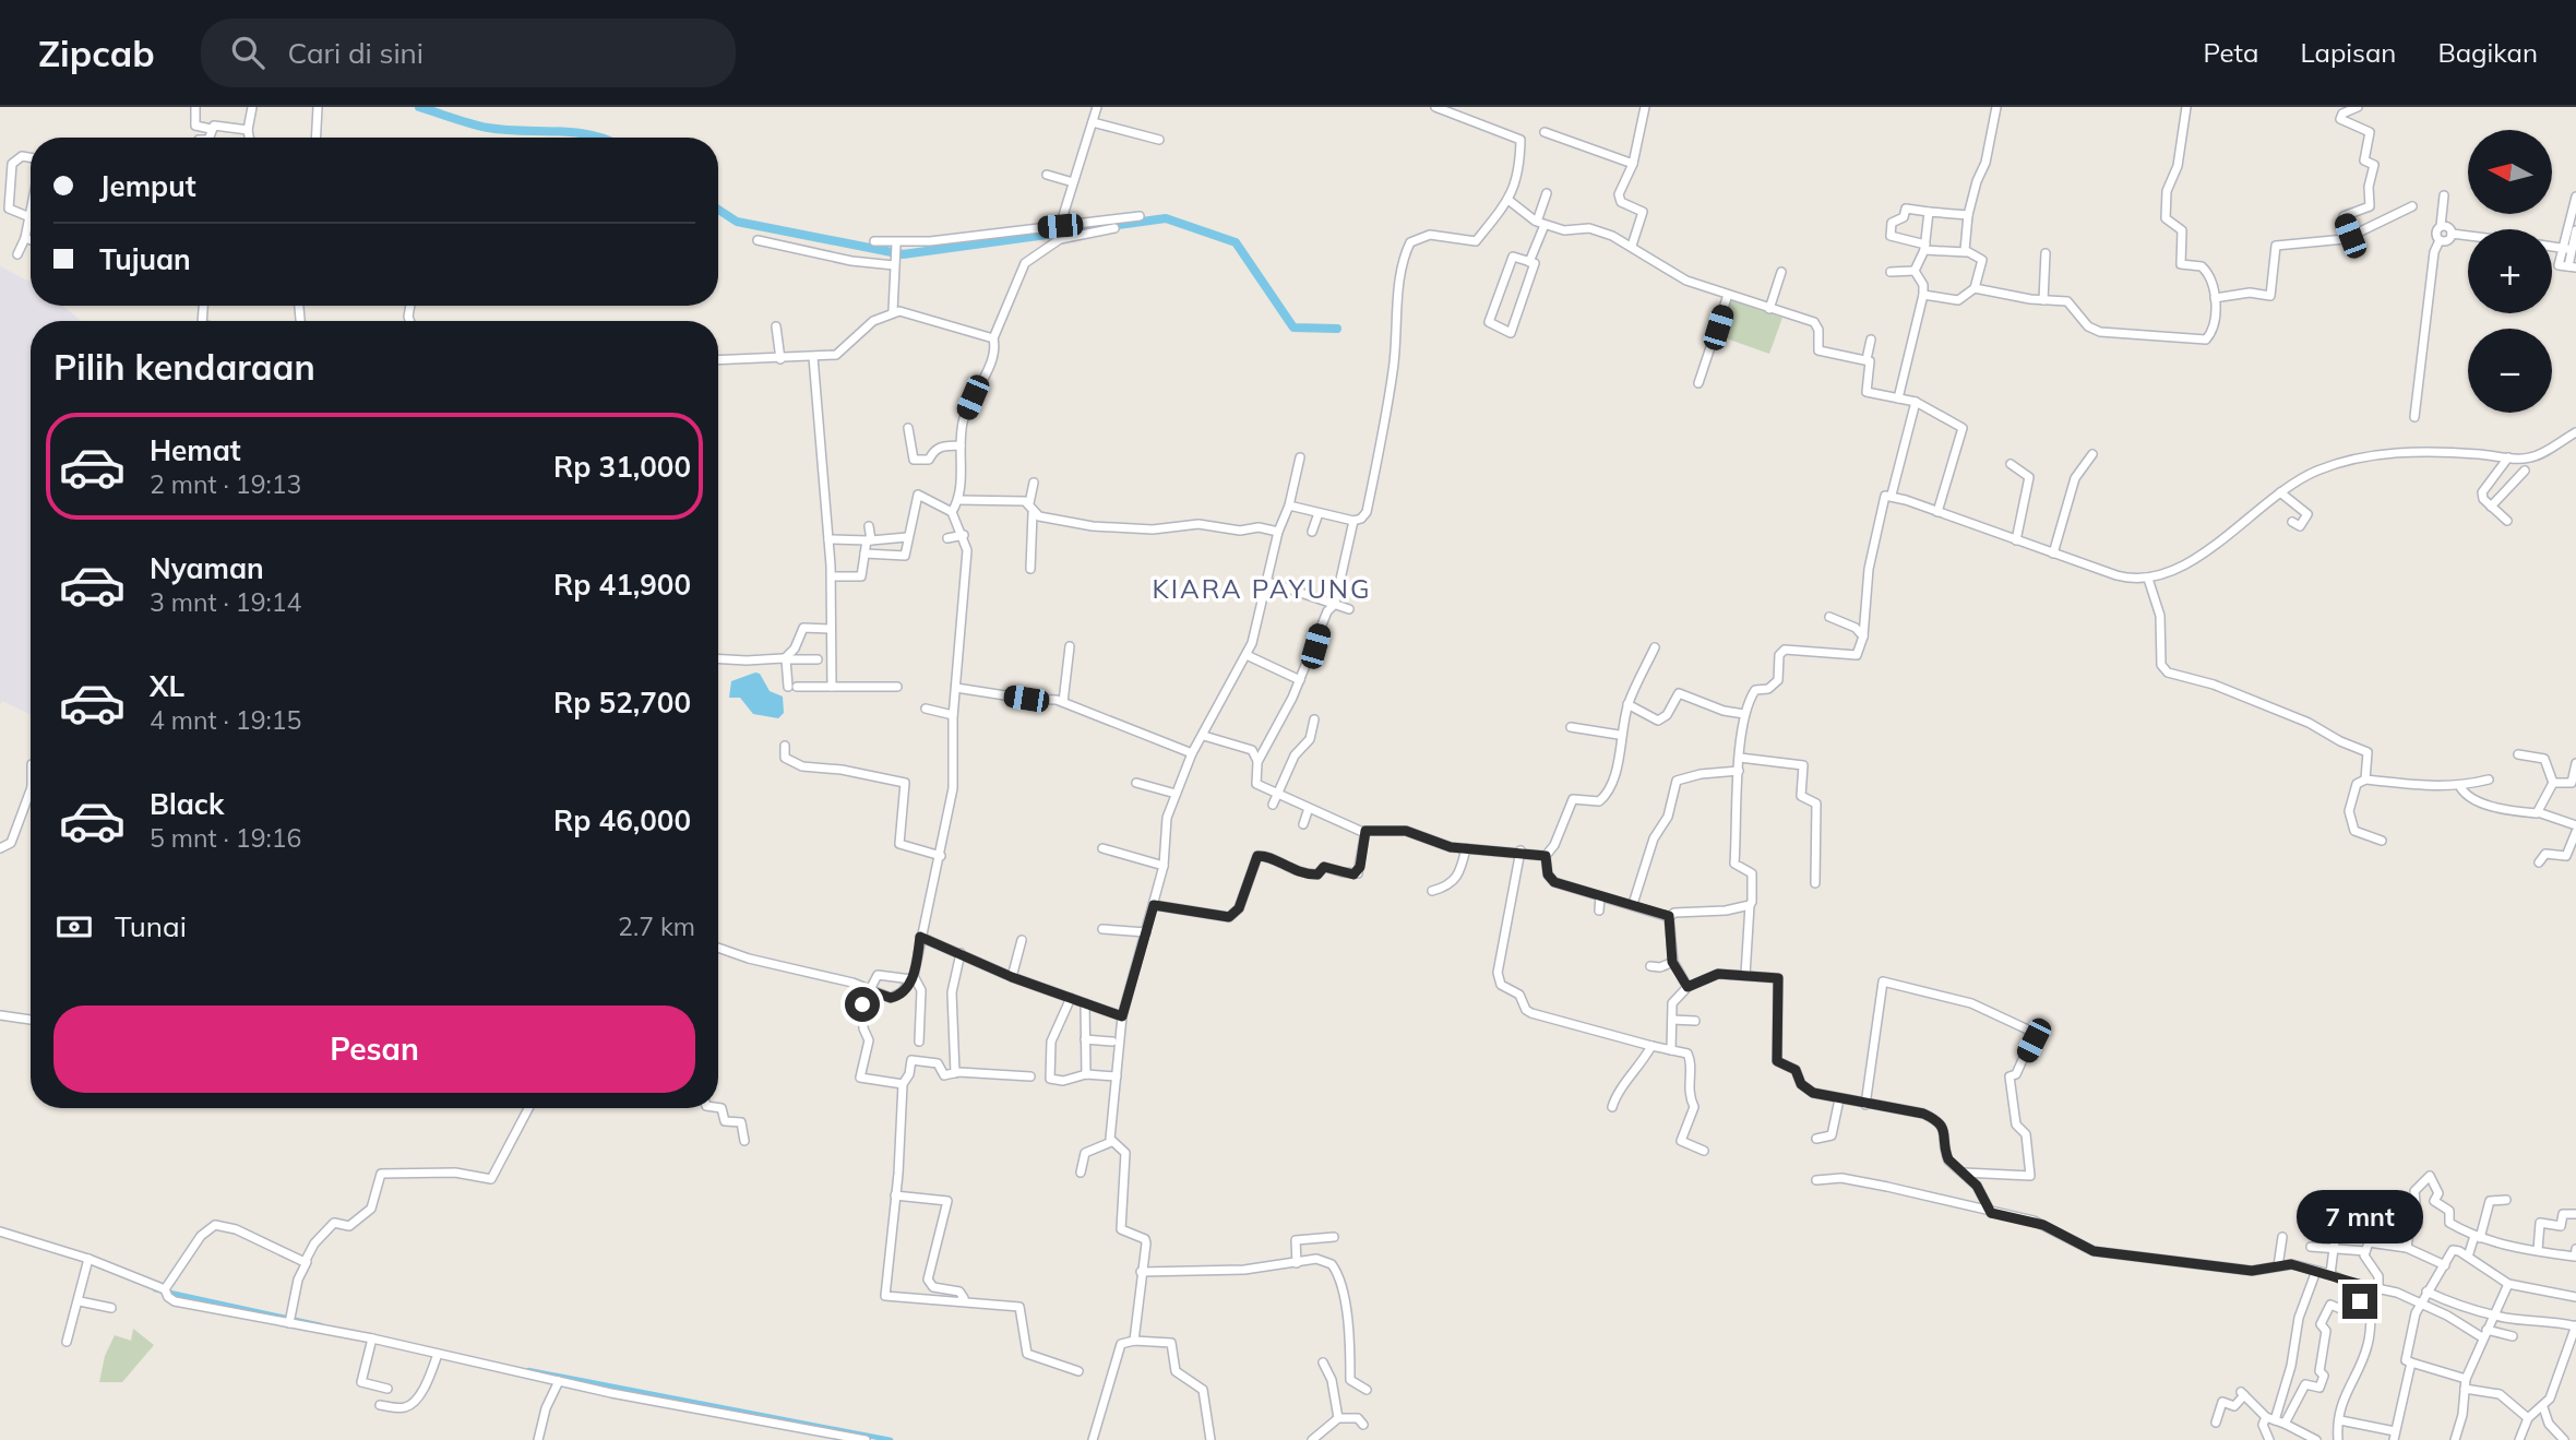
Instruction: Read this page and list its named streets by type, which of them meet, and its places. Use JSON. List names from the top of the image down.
{
  "districts": ["KIARA PAYUNG"],
  "north": "left",
  "page": {
    "header": "Zipcab",
    "search": "Cari di sini",
    "nav": ["Peta", "Lapisan", "Bagikan"],
    "map_buttons": ["+", "−"],
    "banner": ["Jemput", "Tujuan"],
    "heading": "Pilih kendaraan",
    "list": [
      {
        "name": "Hemat",
        "note": "2 mnt · 19:13",
        "value": "Rp 31,000"
      },
      {
        "name": "Nyaman",
        "note": "3 mnt · 19:14",
        "value": "Rp 41,900"
      },
      {
        "name": "XL",
        "note": "4 mnt · 19:15",
        "value": "Rp 52,700"
      },
      {
        "name": "Black",
        "note": "5 mnt · 19:16",
        "value": "Rp 46,000"
      }
    ],
    "pay": ["Tunai", "2.7 km"],
    "buttons": "Pesan",
    "bubble": "7 mnt"
  }
}
